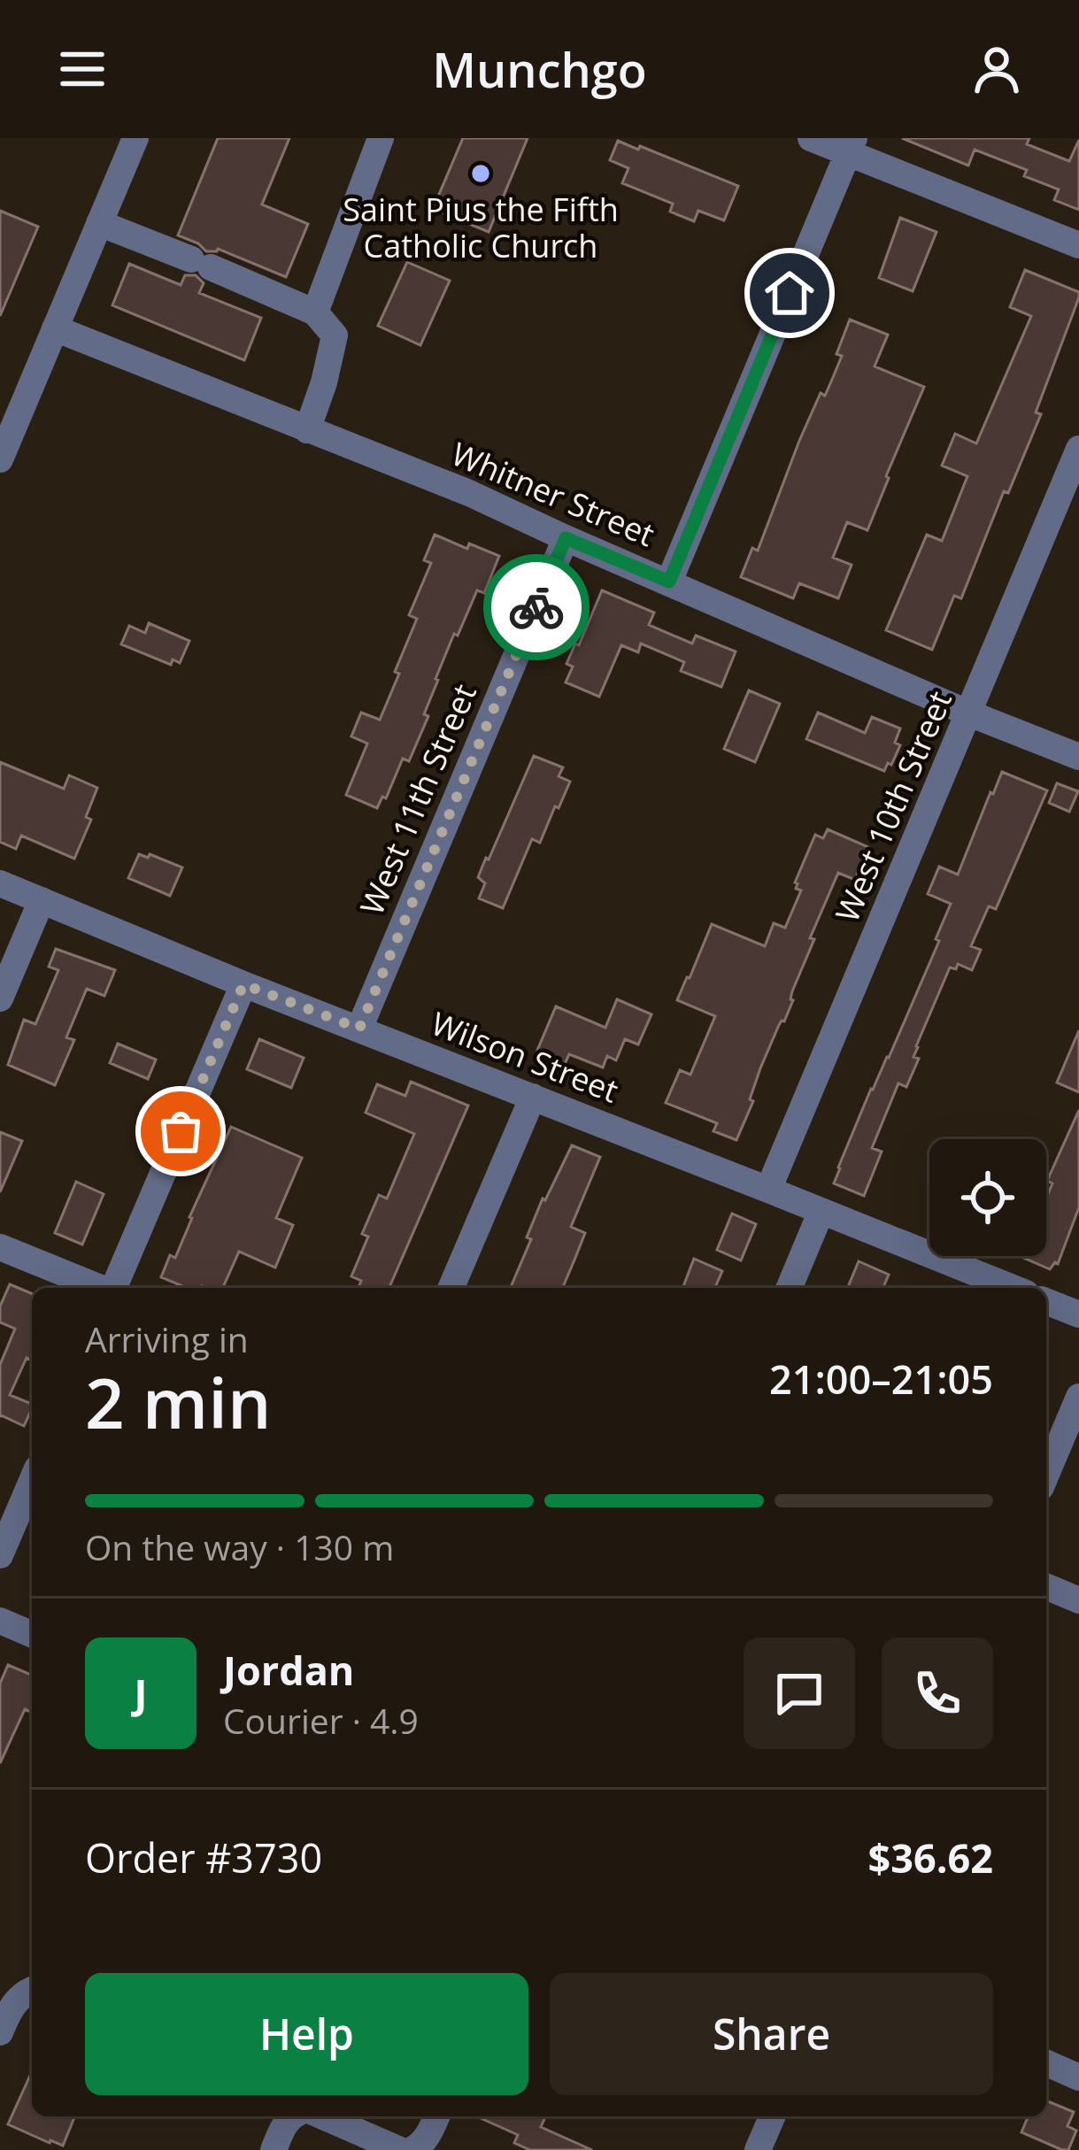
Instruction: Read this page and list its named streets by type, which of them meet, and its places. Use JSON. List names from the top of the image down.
{
  "streets": {
    "street": [
      "Whitner Street",
      "West 11th Street",
      "West 10th Street",
      "Wilson Street"
    ]
  },
  "crossings": [
    ["Whitner Street", "West 11th Street"],
    ["Whitner Street", "West 10th Street"],
    ["West 11th Street", "Wilson Street"],
    ["West 10th Street", "Wilson Street"]
  ],
  "places": ["Saint Pius the Fifth Catholic Church"],
  "page": {
    "header": "Munchgo",
    "heading": ["2 min", "Arriving in", "21:00–21:05"],
    "panel": [
      "Jordan",
      "Courier · 4.9",
      "Order #3730",
      "$36.62"
    ],
    "bar": "On the way · 130 m",
    "round": "J",
    "buttons": ["Help", "Share"]
  }
}
